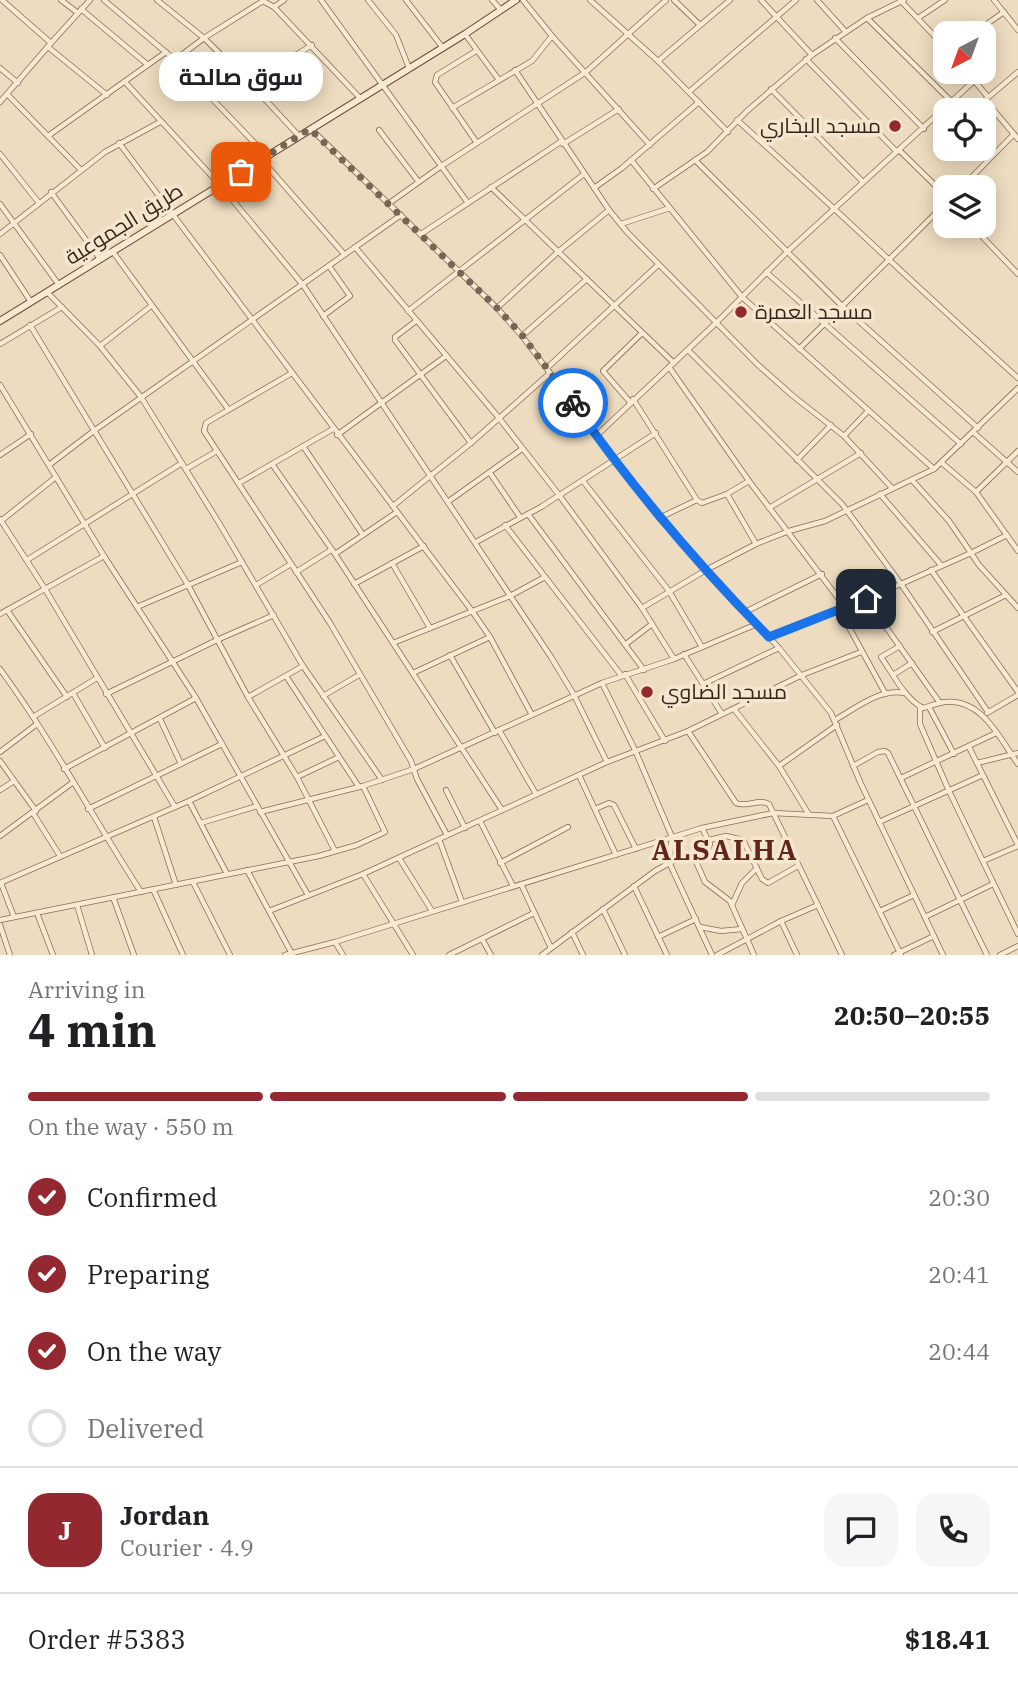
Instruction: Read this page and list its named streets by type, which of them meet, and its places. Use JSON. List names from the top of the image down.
{
  "streets": {
    "main road": ["طريق الجموعية"]
  },
  "districts": ["ALSALHA"],
  "places": [
    "مسجد البخاري",
    "سوق صالحة",
    "مسجد العمرة",
    "مسجد الضاوي"
  ],
  "north": "bottom left",
  "page": {
    "bubble": "سوق صالحة",
    "heading": ["4 min", "Arriving in", "20:50–20:55"],
    "panel": [
      "Jordan",
      "Courier · 4.9",
      "Order #5383",
      "$18.41"
    ],
    "bar": "On the way · 550 m",
    "list": [
      ["Confirmed", "20:30"],
      ["Preparing", "20:41"],
      ["On the way", "20:44"],
      "Delivered"
    ],
    "round": "J"
  }
}
